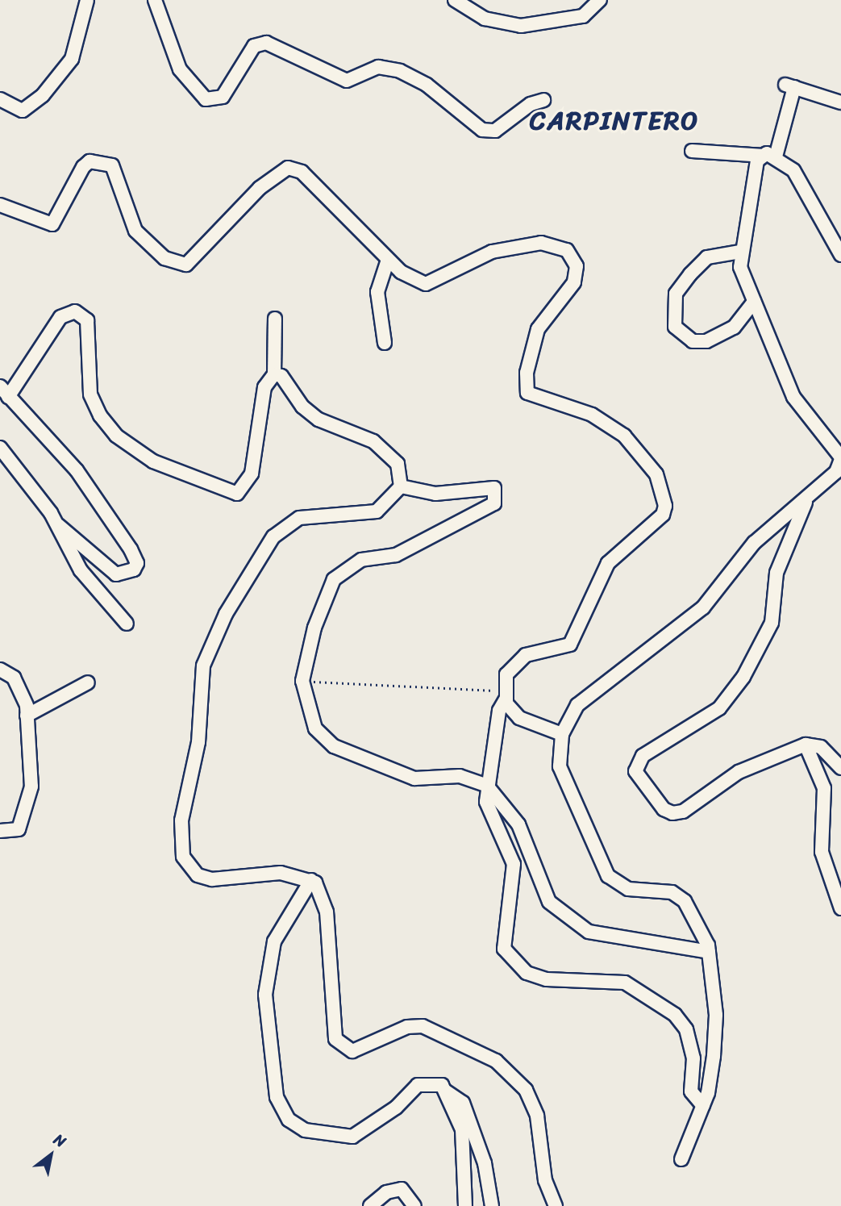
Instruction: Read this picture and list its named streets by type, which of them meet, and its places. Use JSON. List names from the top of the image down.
{
  "districts": ["CARPINTERO"],
  "north": "top right"
}
